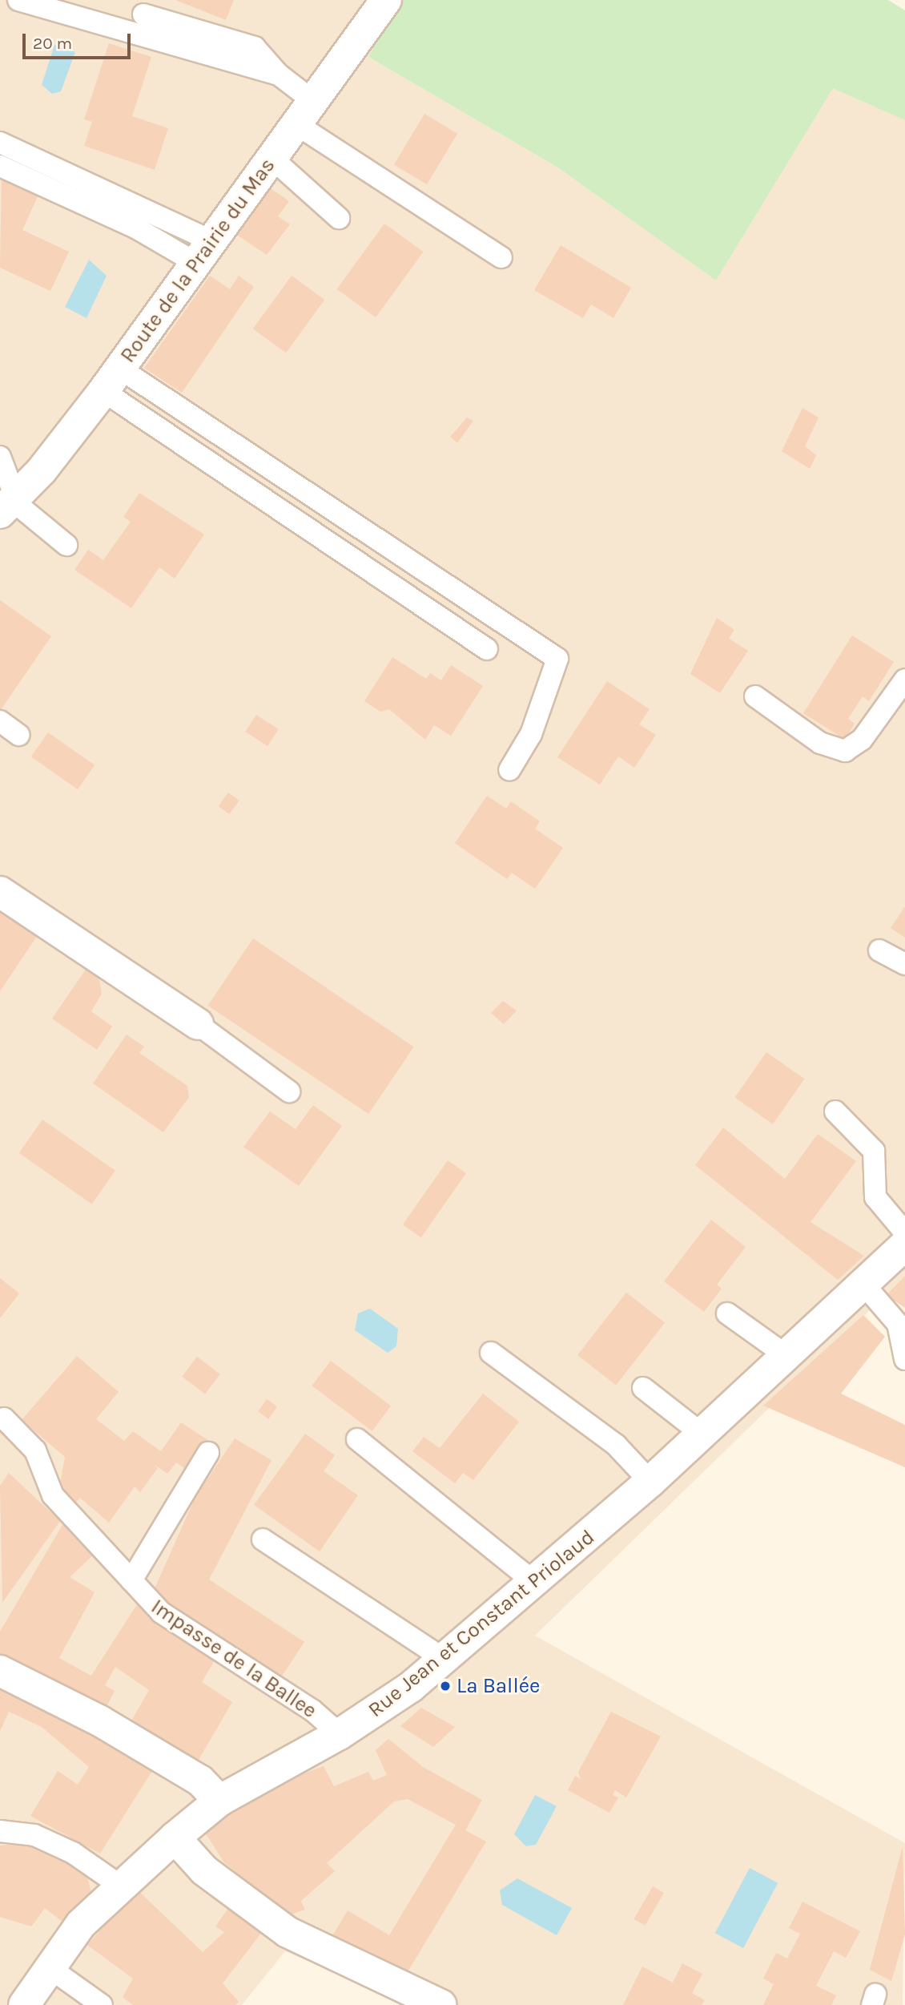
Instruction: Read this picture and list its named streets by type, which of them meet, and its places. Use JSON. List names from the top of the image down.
{
  "streets": {
    "street": ["Route de la Prairie du Mas", "Rue Jean et Constant Priolaud"],
    "lane": ["Impasse de la Ballee"]
  },
  "crossings": [
    ["Rue Jean et Constant Priolaud", "Impasse de la Ballee"]
  ],
  "places": ["La Ballée"],
  "scale_bar": "20 m"
}
